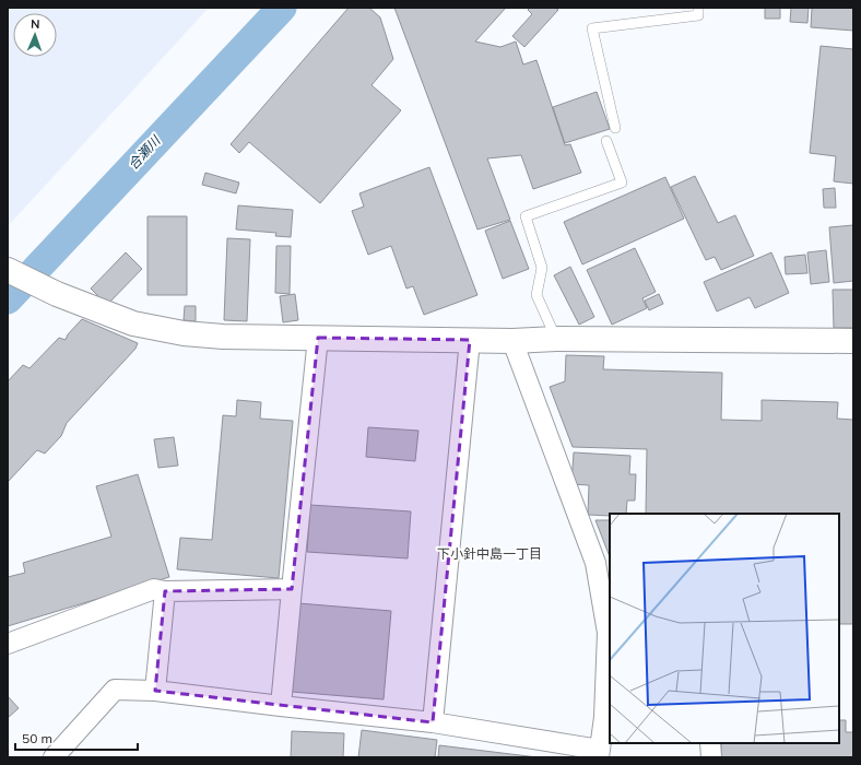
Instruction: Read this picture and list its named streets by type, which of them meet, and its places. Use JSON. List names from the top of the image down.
{
  "districts": ["下小針中島一丁目"],
  "water": ["合瀬川"],
  "scale_bar": "50 m",
  "north": "top"
}
